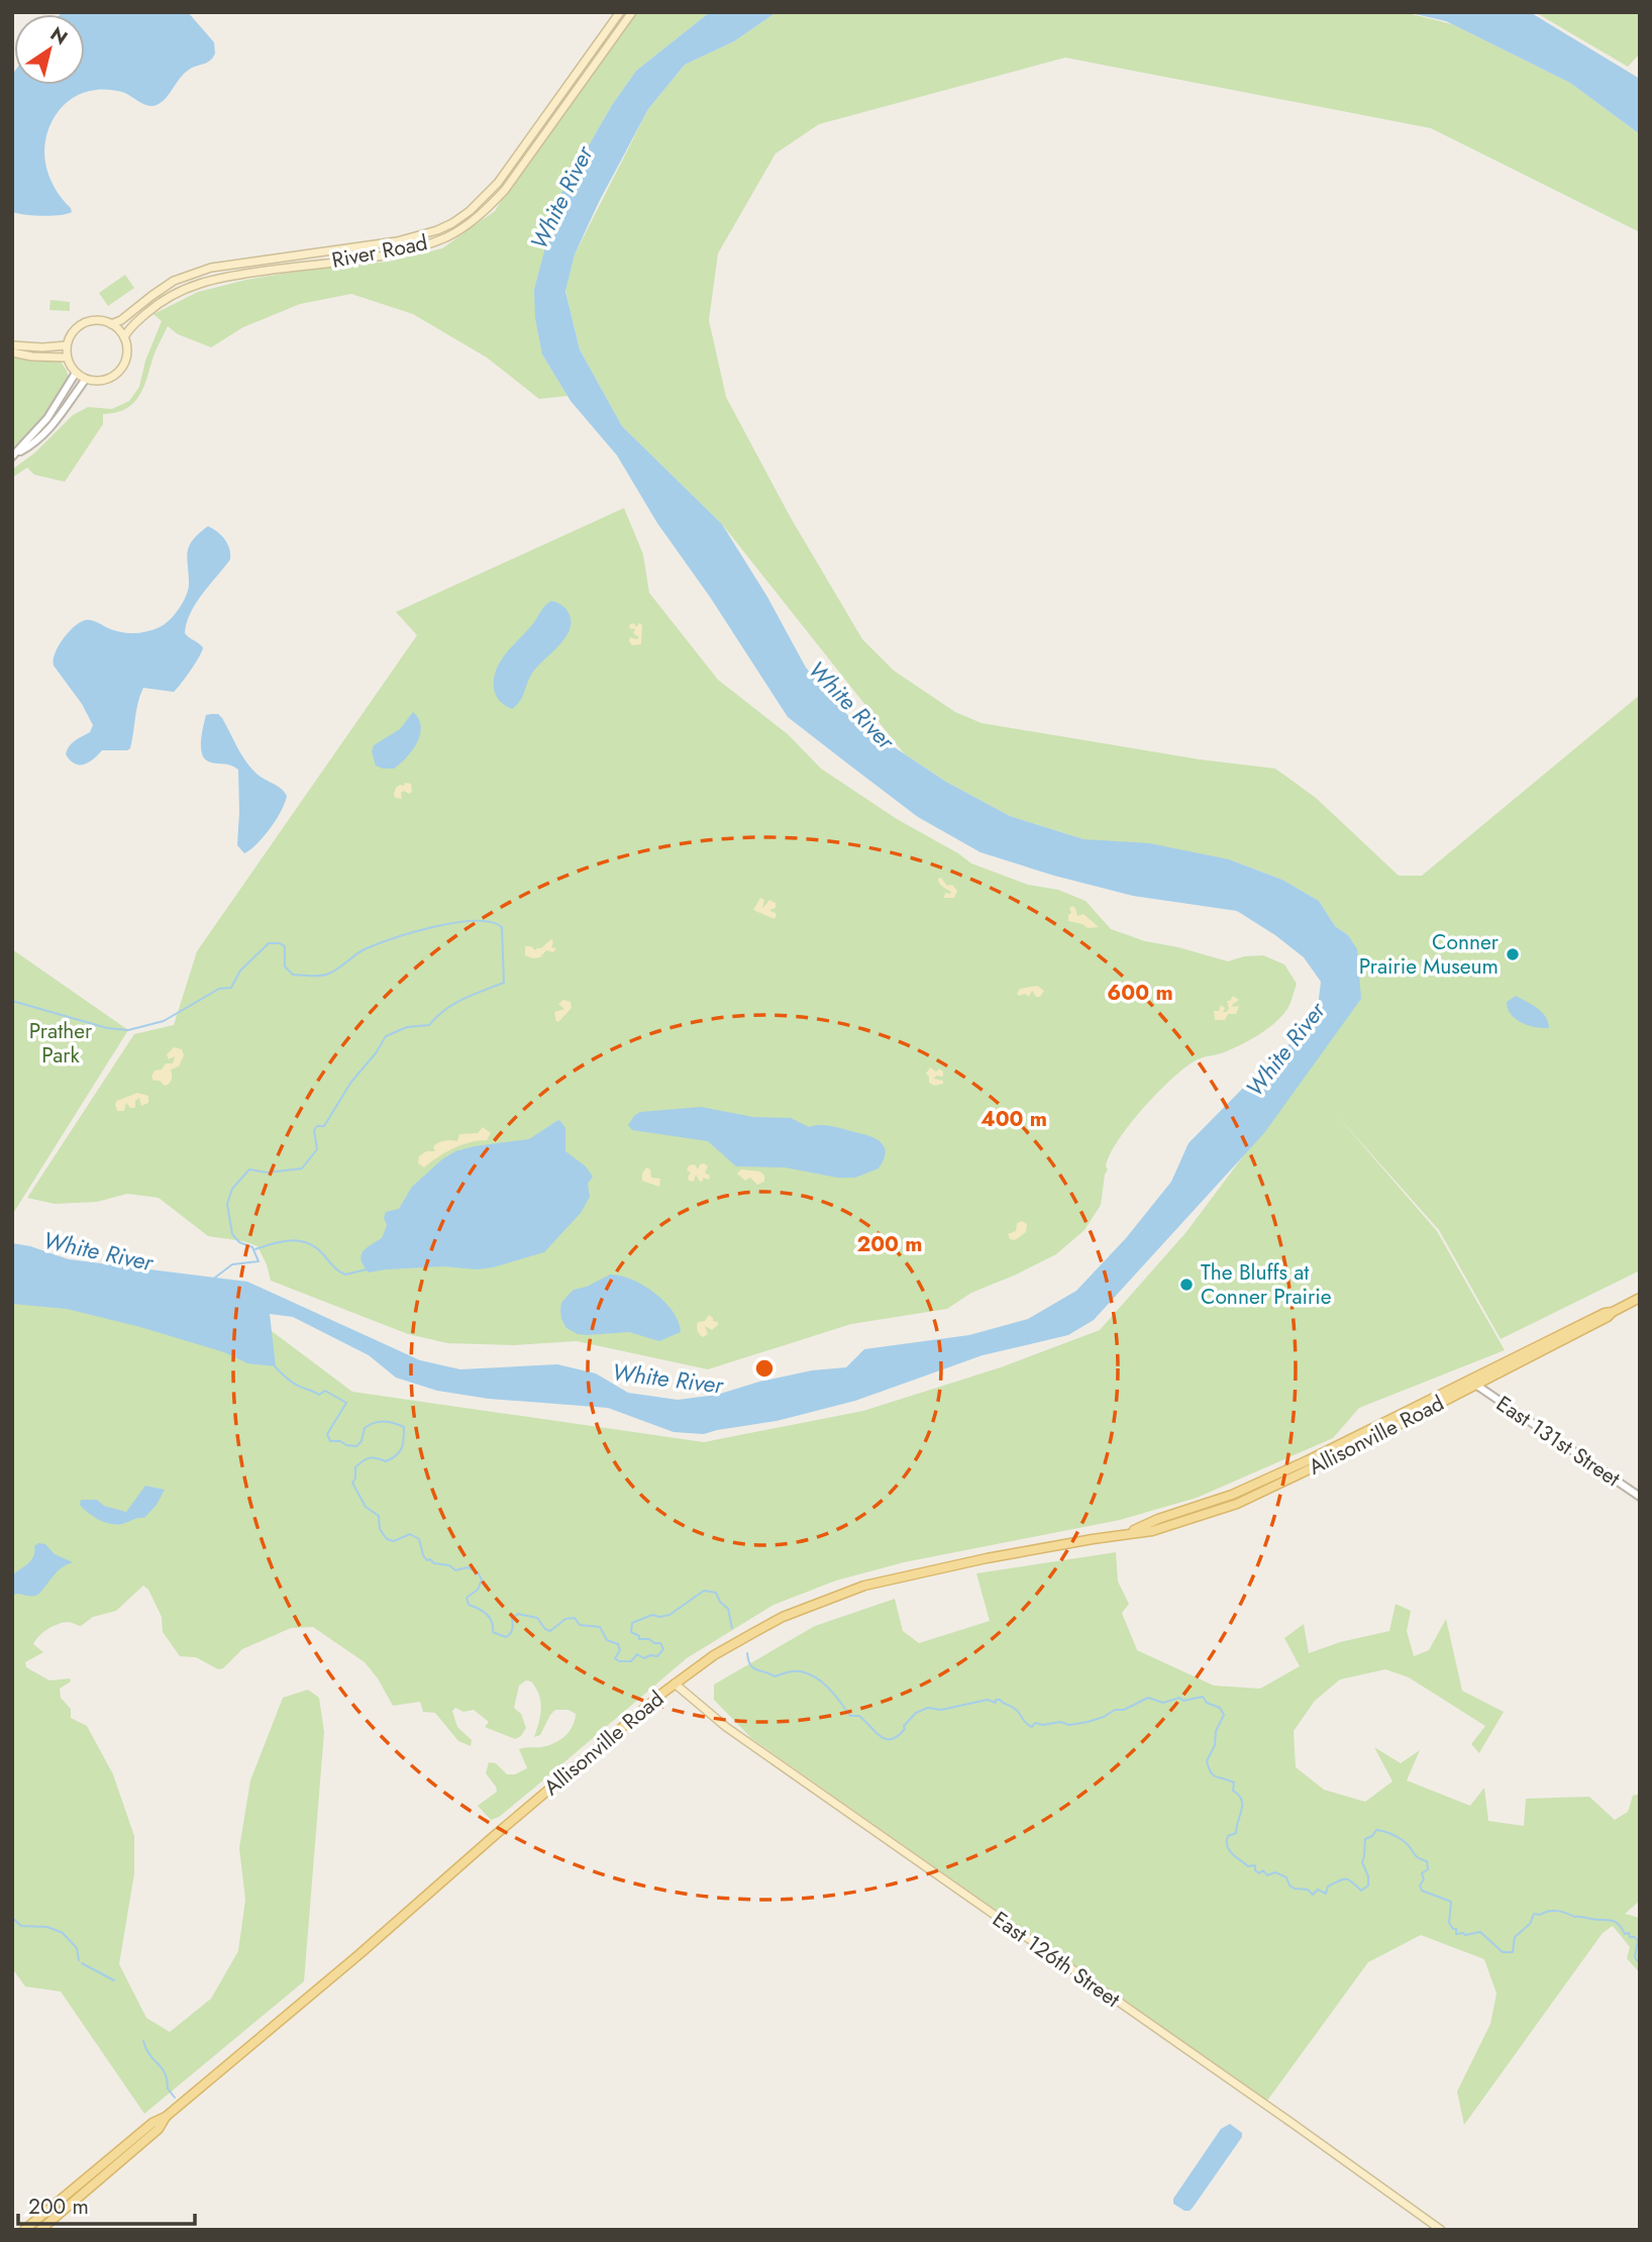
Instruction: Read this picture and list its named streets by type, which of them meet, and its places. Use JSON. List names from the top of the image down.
{
  "streets": {
    "main road": ["River Road", "Allisonville Road", "East 126th Street"],
    "street": ["East 131st Street"]
  },
  "crossings": [
    ["Allisonville Road", "East 131st Street"],
    ["Allisonville Road", "East 126th Street"]
  ],
  "water": ["White River"],
  "parks": ["Prather Park"],
  "places": ["Conner Prairie Museum", "The Bluffs at Conner Prairie"],
  "scale_bar": "200 m",
  "north": "top right",
  "rings": ["600 m", "400 m", "200 m"]
}
